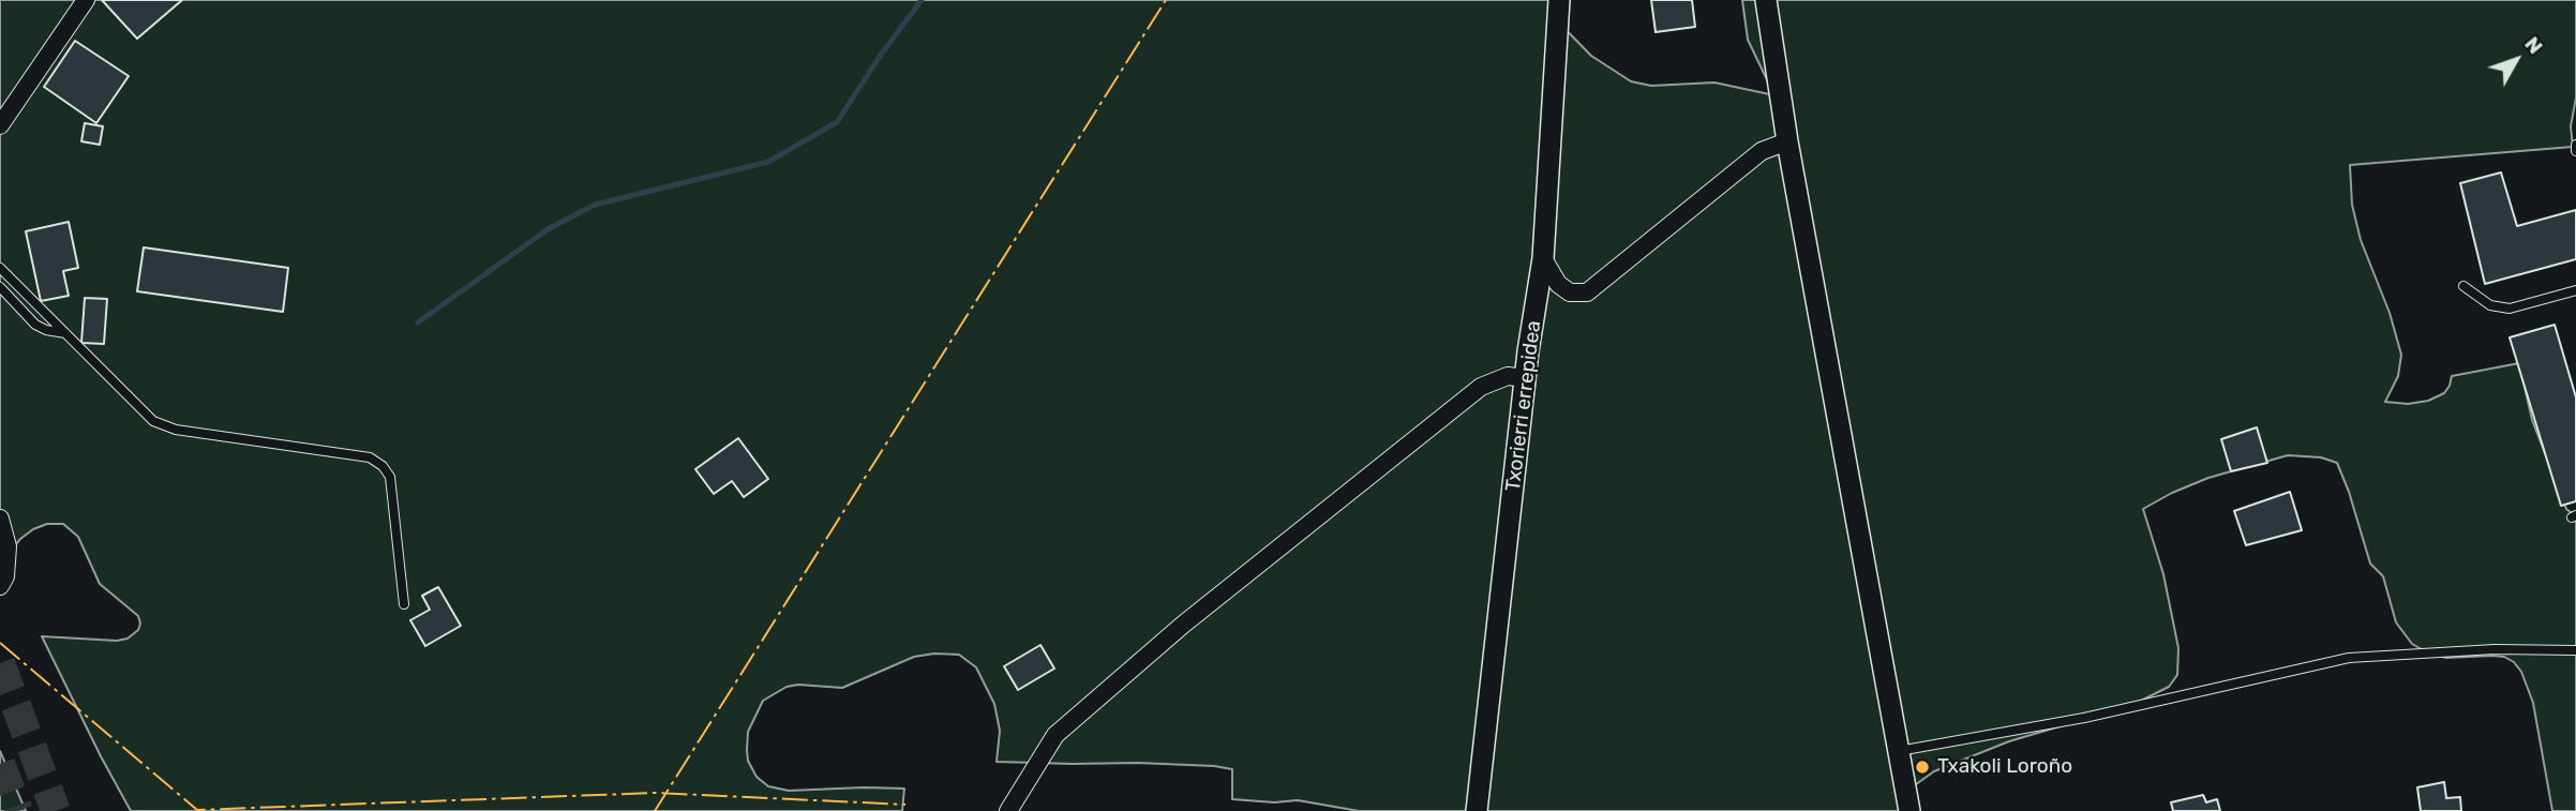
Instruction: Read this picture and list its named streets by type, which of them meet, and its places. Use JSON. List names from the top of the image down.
{
  "streets": {
    "street": ["Txorierri errepidea"]
  },
  "places": ["Txakoli Loroño"],
  "north": "top right"
}
